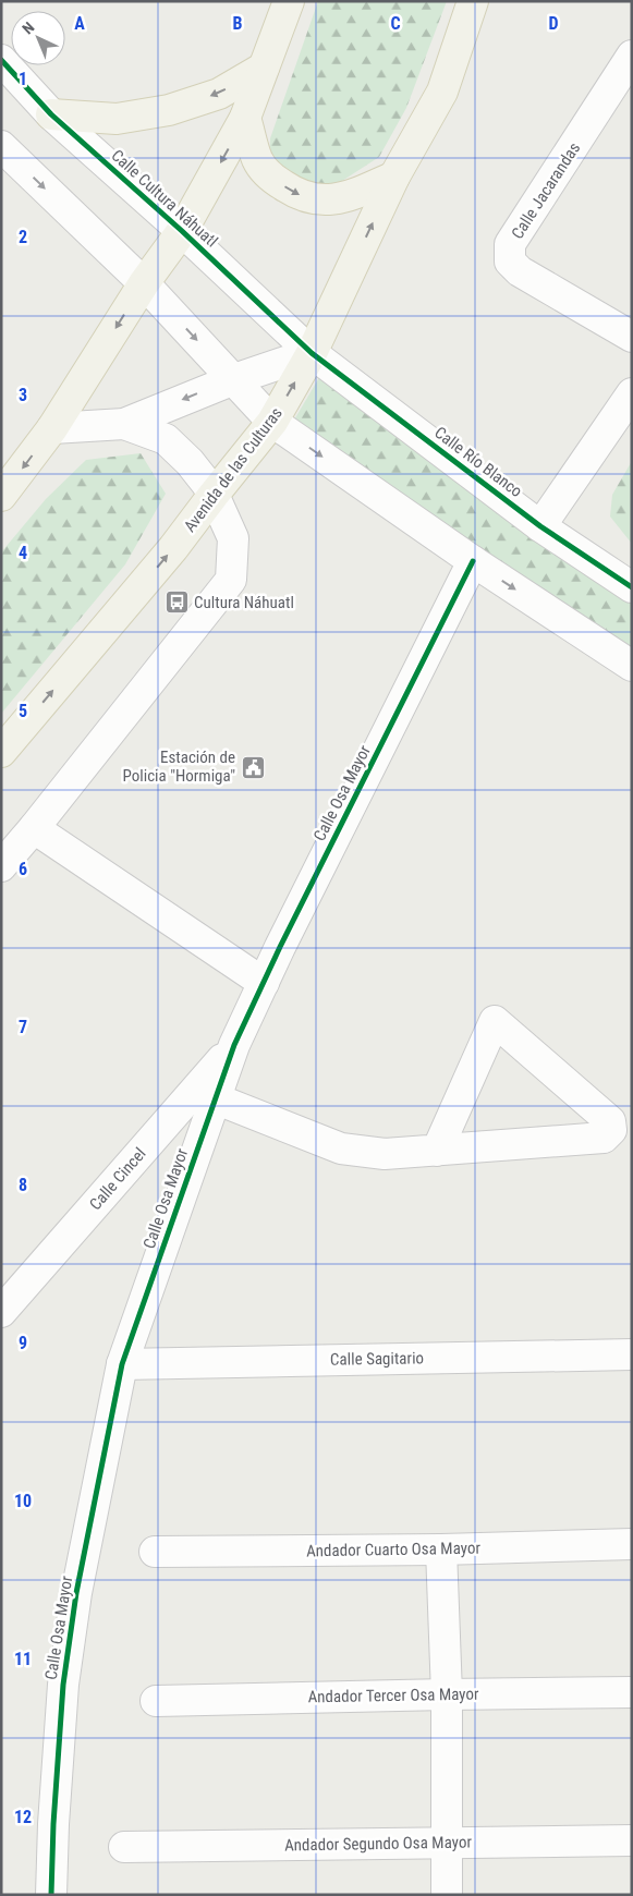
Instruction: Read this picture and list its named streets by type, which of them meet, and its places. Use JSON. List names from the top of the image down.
{
  "streets": {
    "main road": ["Avenida de las Culturas"],
    "street": [
      "Calle Jacarandas",
      "Calle Cultura Náhuatl",
      "Calle Río Blanco",
      "Calle Osa Mayor",
      "Calle Cincel",
      "Calle Sagitario",
      "Andador Cuarto Osa Mayor",
      "Andador Tercer Osa Mayor",
      "Andador Segundo Osa Mayor"
    ]
  },
  "crossings": [
    ["Calle Cultura Náhuatl", "Calle Río Blanco"],
    ["Calle Cultura Náhuatl", "Avenida de las Culturas"],
    ["Calle Río Blanco", "Avenida de las Culturas"],
    ["Calle Osa Mayor", "Calle Cincel"],
    ["Calle Osa Mayor", "Calle Sagitario"]
  ],
  "places": {
    "bus stop": ["Cultura Náhuatl"],
    "public building": ["Estación de Policia \"Hormiga\""]
  },
  "north": "top left",
  "grid": {
    "columns": [
      "A",
      "B",
      "C",
      "D"
    ],
    "rows": [
      "1",
      "2",
      "3",
      "4",
      "5",
      "6",
      "7",
      "8",
      "9",
      "10",
      "11",
      "12"
    ]
  }
}
